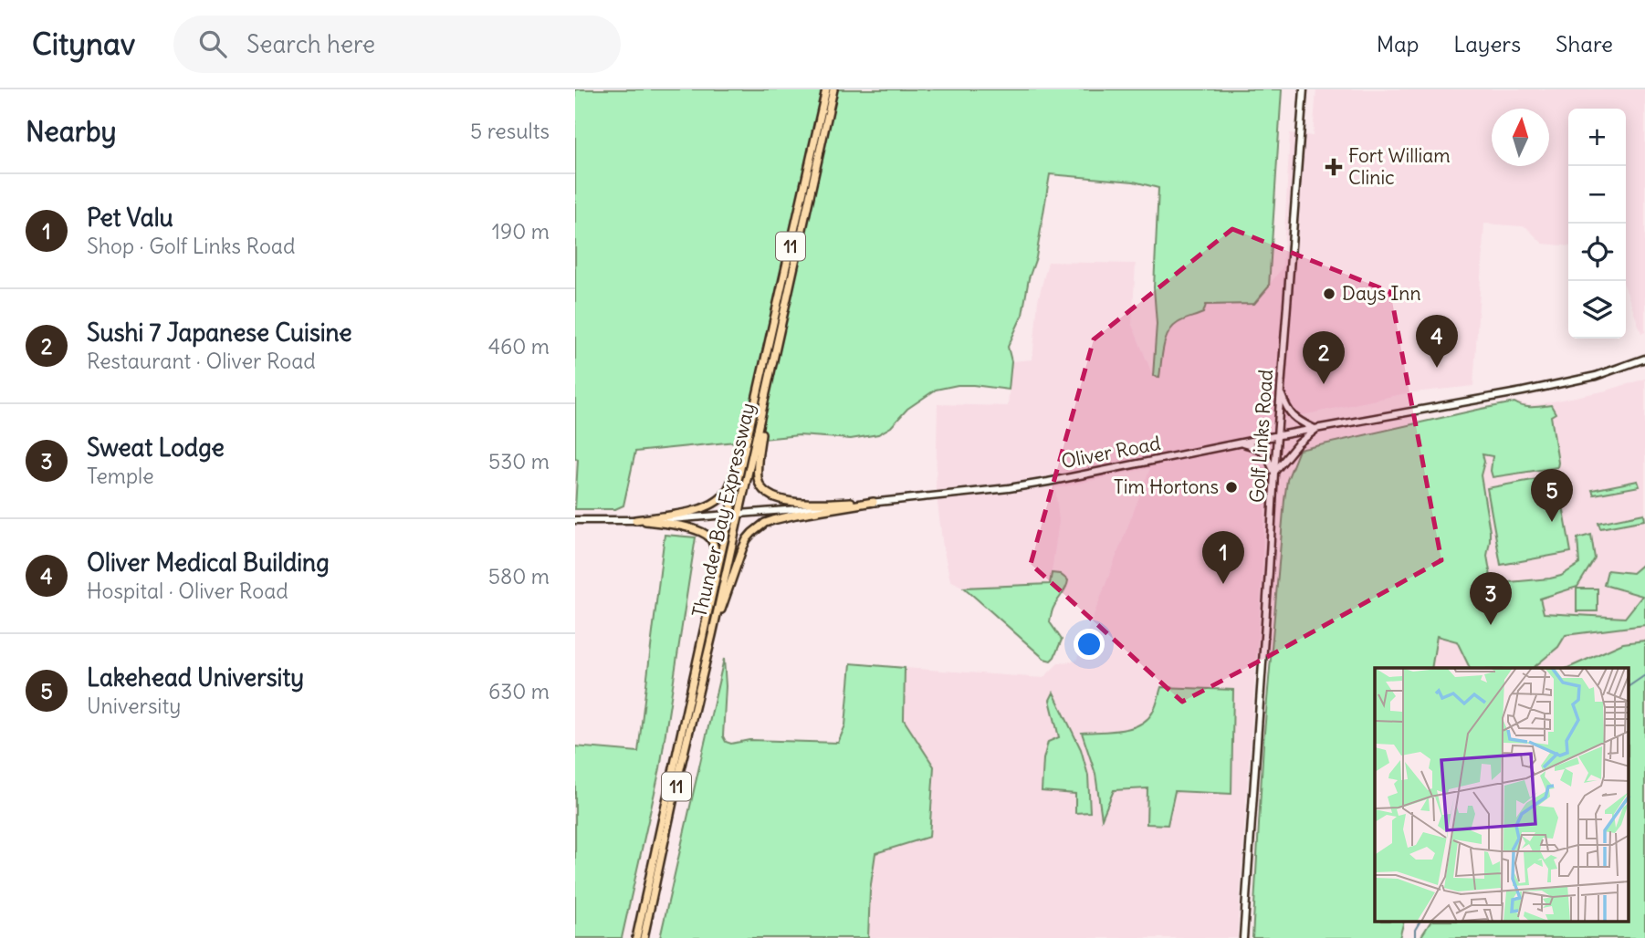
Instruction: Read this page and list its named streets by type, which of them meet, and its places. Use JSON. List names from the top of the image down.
{
  "streets": {
    "highway": ["11", "Thunder Bay Expressway"],
    "main road": ["Golf Links Road", "Oliver Road"]
  },
  "crossings": [
    ["Golf Links Road", "Oliver Road"],
    ["Oliver Road", "Thunder Bay Expressway"]
  ],
  "places": {
    "health": ["Fort William Clinic"],
    "other": ["Days Inn", "Tim Hortons"]
  },
  "north": "top",
  "page": {
    "header": "Citynav",
    "search": "Search here",
    "nav": ["Map", "Layers", "Share"],
    "heading": ["Nearby", "5 results"],
    "map_buttons": ["+", "−"],
    "list": [
      {
        "mark": "1",
        "name": "Pet Valu",
        "note": "Shop · Golf Links Road",
        "value": "190 m"
      },
      {
        "mark": "2",
        "name": "Sushi 7 Japanese Cuisine",
        "note": "Restaurant · Oliver Road",
        "value": "460 m"
      },
      {
        "mark": "3",
        "name": "Sweat Lodge",
        "note": "Temple",
        "value": "530 m"
      },
      {
        "mark": "4",
        "name": "Oliver Medical Building",
        "note": "Hospital · Oliver Road",
        "value": "580 m"
      },
      {
        "mark": "5",
        "name": "Lakehead University",
        "note": "University",
        "value": "630 m"
      }
    ],
    "pins": [
      "4",
      "2",
      "5",
      "1",
      "3"
    ]
  }
}
